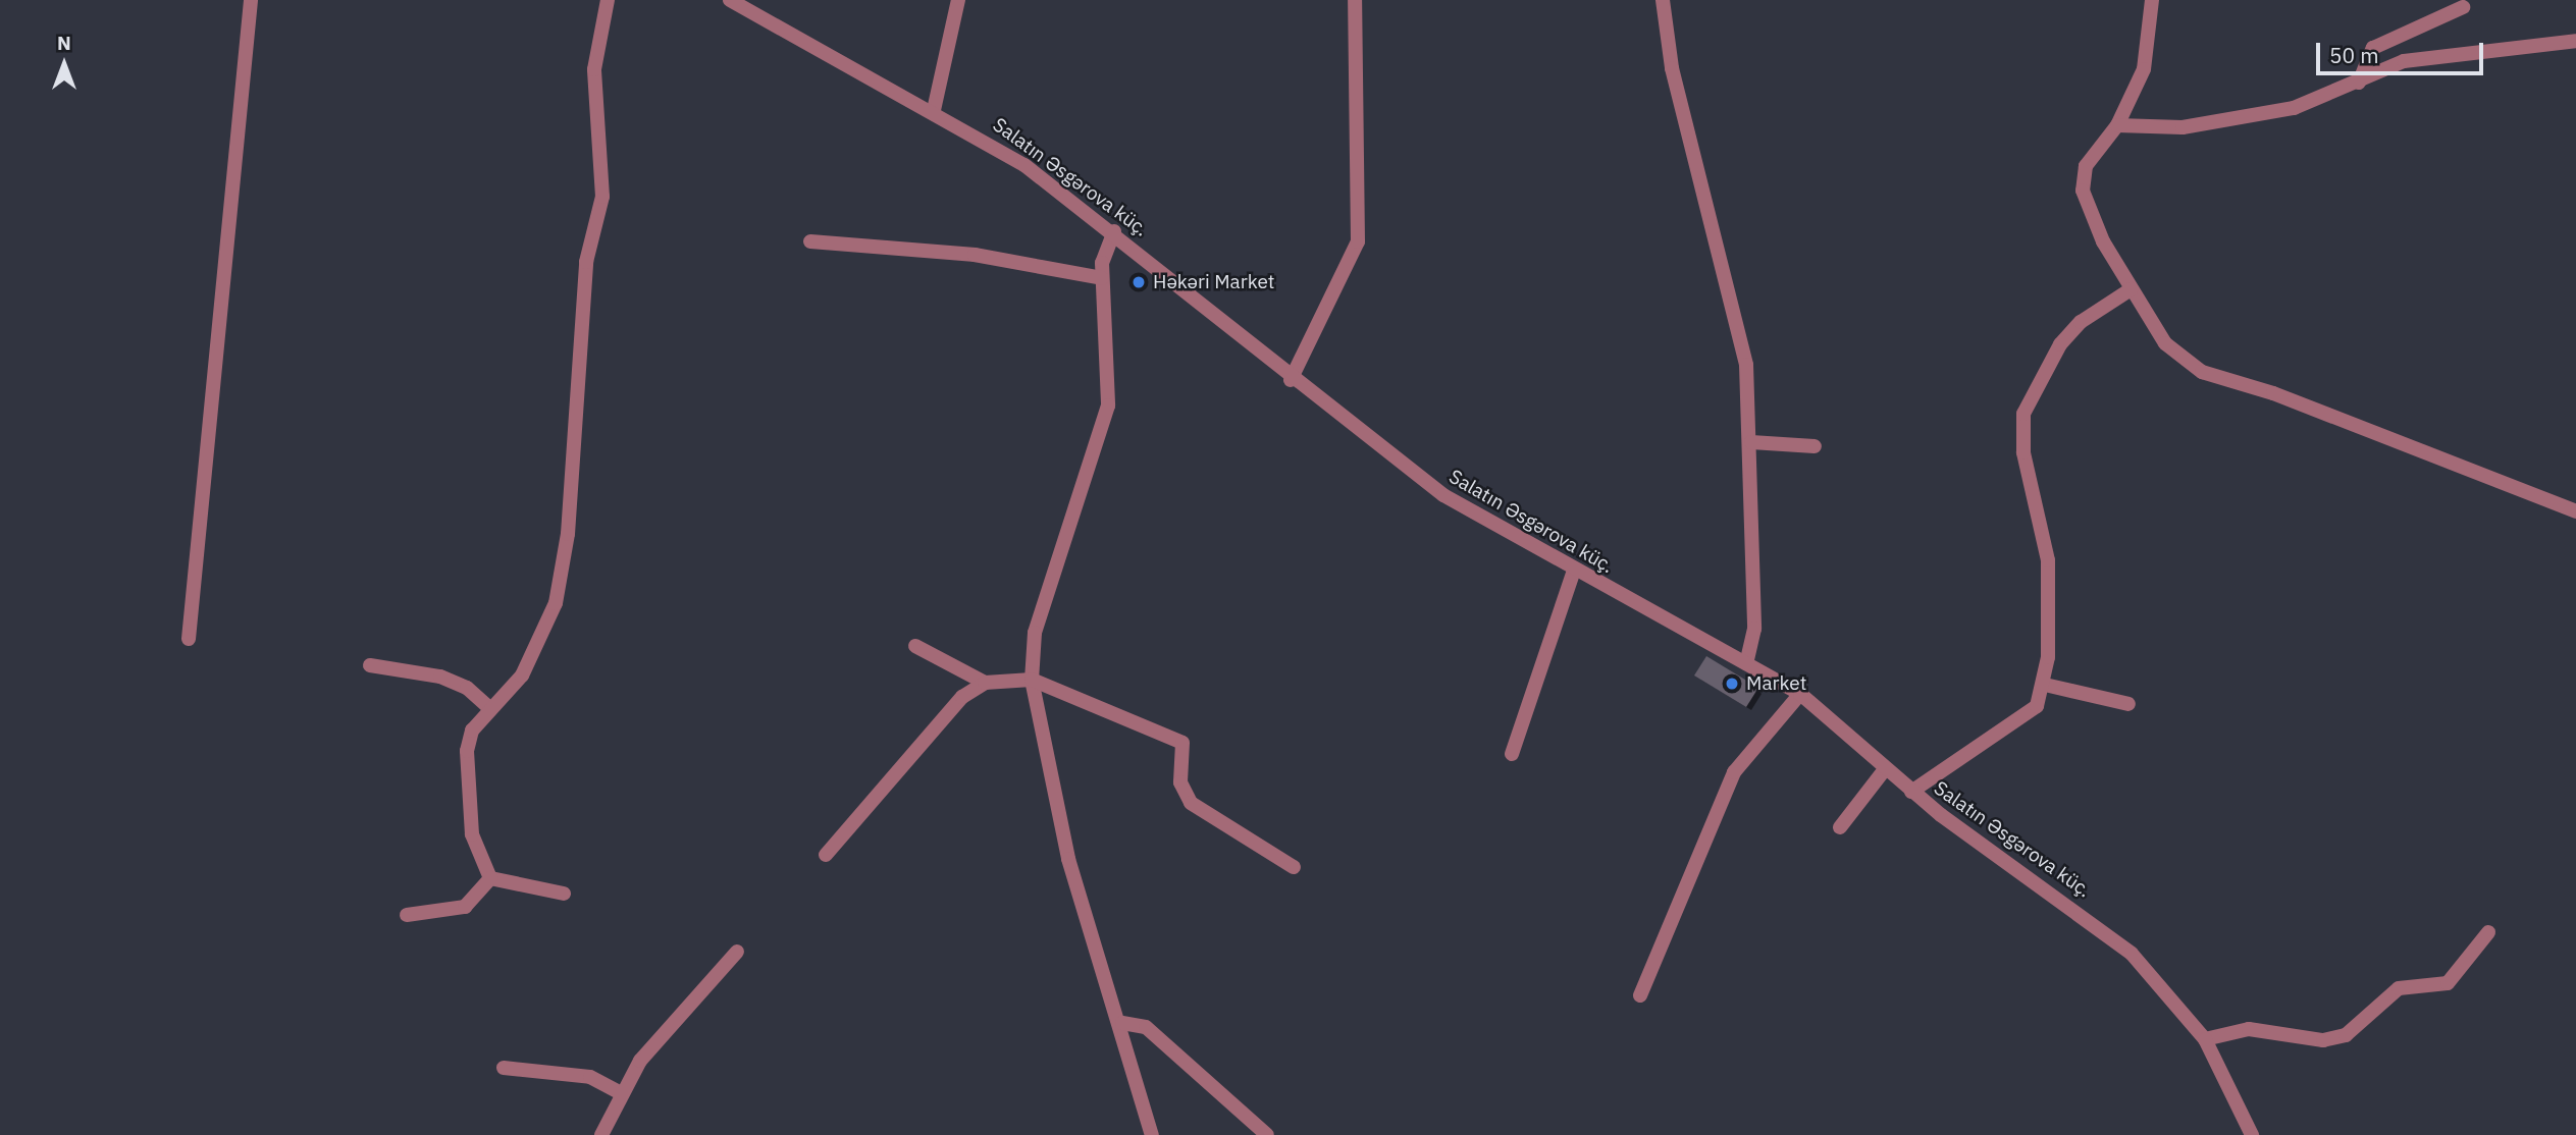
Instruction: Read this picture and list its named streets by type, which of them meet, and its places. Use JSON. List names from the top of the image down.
{
  "streets": {
    "street": ["Salatın Əsgərova küç."]
  },
  "places": ["Həkəri Market", "Market"],
  "scale_bar": "50 m",
  "north": "top"
}
